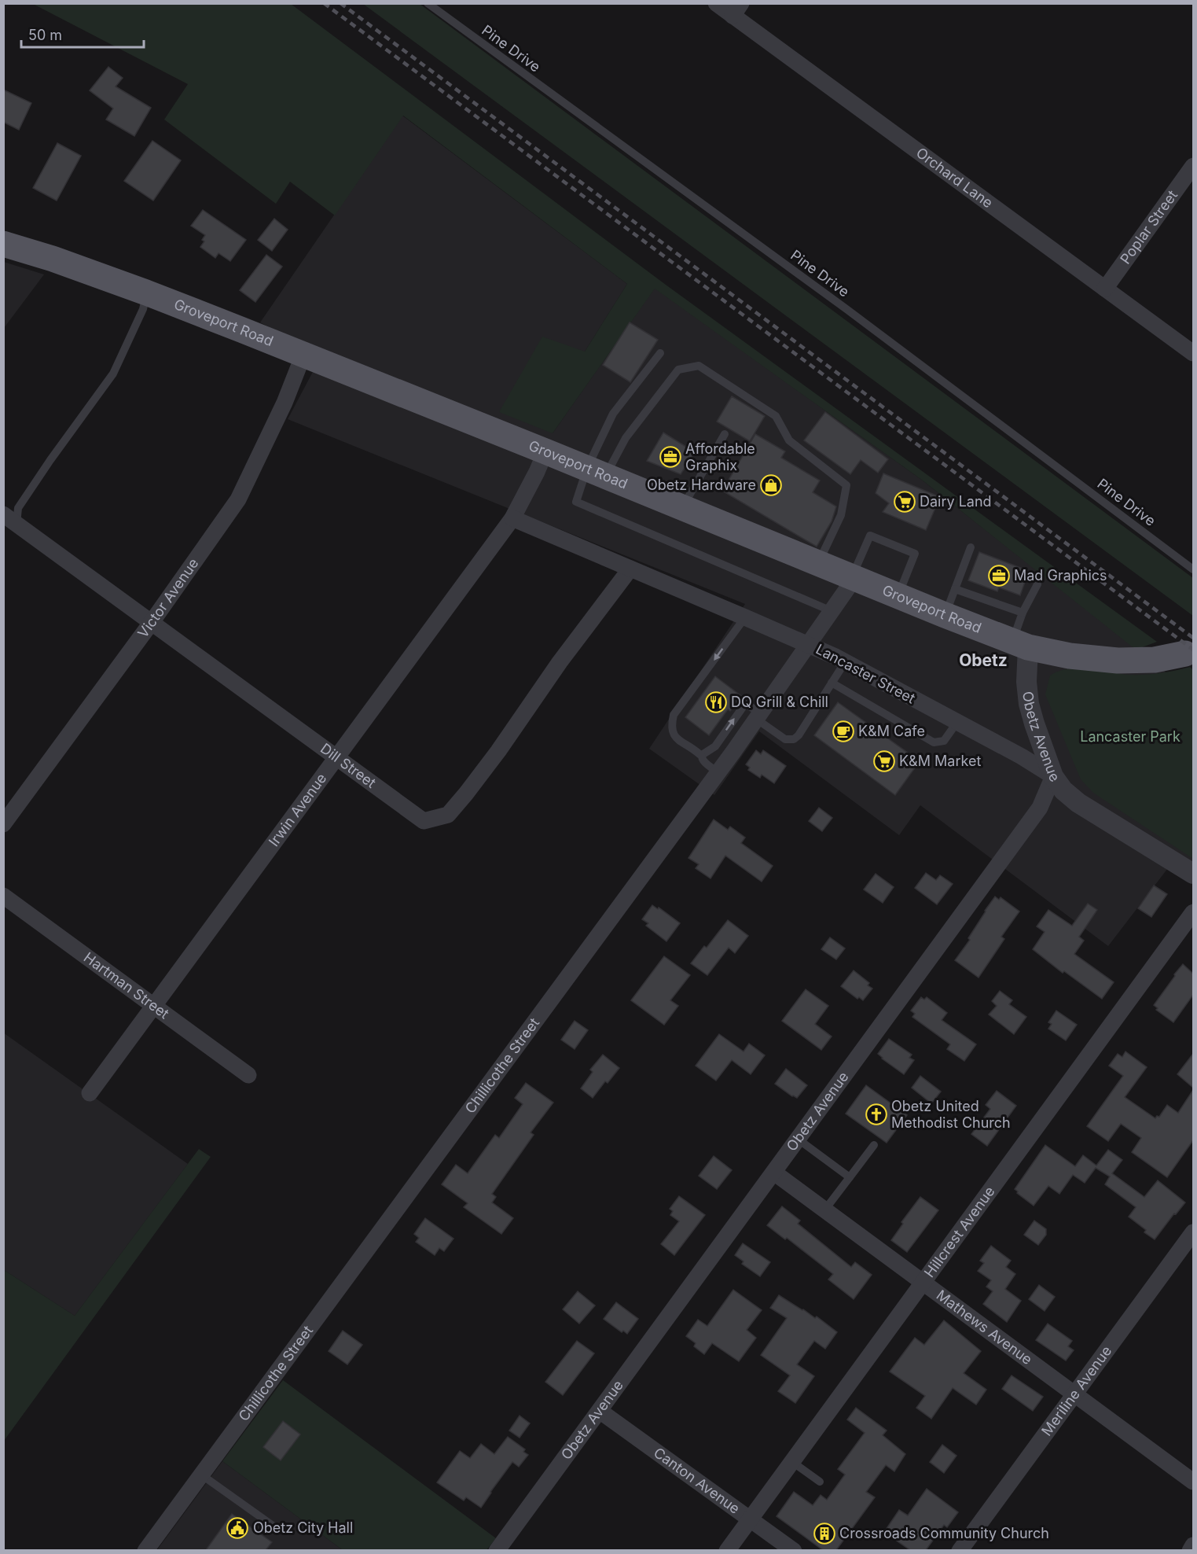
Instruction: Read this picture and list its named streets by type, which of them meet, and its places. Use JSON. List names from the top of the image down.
{
  "streets": {
    "main road": ["Groveport Road"],
    "street": [
      "Orchard Lane",
      "Poplar Street",
      "Victor Avenue",
      "Lancaster Street",
      "Obetz Avenue",
      "Dill Street",
      "Irwin Avenue",
      "Hartman Street",
      "Chillicothe Street",
      "Hillcrest Avenue",
      "Mathews Avenue",
      "Meriline Avenue",
      "Canton Avenue"
    ],
    "lane": ["Pine Drive"]
  },
  "crossings": [
    ["Orchard Lane", "Poplar Street"],
    ["Groveport Road", "Victor Avenue"],
    ["Groveport Road", "Obetz Avenue"],
    ["Groveport Road", "Irwin Avenue"],
    ["Groveport Road", "Chillicothe Street"],
    ["Victor Avenue", "Dill Street"],
    ["Lancaster Street", "Obetz Avenue"],
    ["Lancaster Street", "Dill Street"],
    ["Lancaster Street", "Irwin Avenue"],
    ["Lancaster Street", "Chillicothe Street"],
    ["Obetz Avenue", "Mathews Avenue"],
    ["Obetz Avenue", "Canton Avenue"],
    ["Dill Street", "Irwin Avenue"],
    ["Irwin Avenue", "Hartman Street"],
    ["Hillcrest Avenue", "Mathews Avenue"],
    ["Hillcrest Avenue", "Canton Avenue"],
    ["Mathews Avenue", "Meriline Avenue"]
  ],
  "districts": ["Obetz"],
  "parks": ["Lancaster Park"],
  "places": {
    "office": ["Affordable Graphix", "Mad Graphics"],
    "shop": ["Obetz Hardware"],
    "supermarket": ["Dairy Land", "K&M Market"],
    "restaurant": ["DQ Grill & Chill"],
    "cafe": ["K&M Cafe"],
    "church": ["Obetz United Methodist Church"],
    "public building": ["Obetz City Hall"],
    "building": ["Crossroads Community Church"]
  },
  "scale_bar": "50 m"
}
